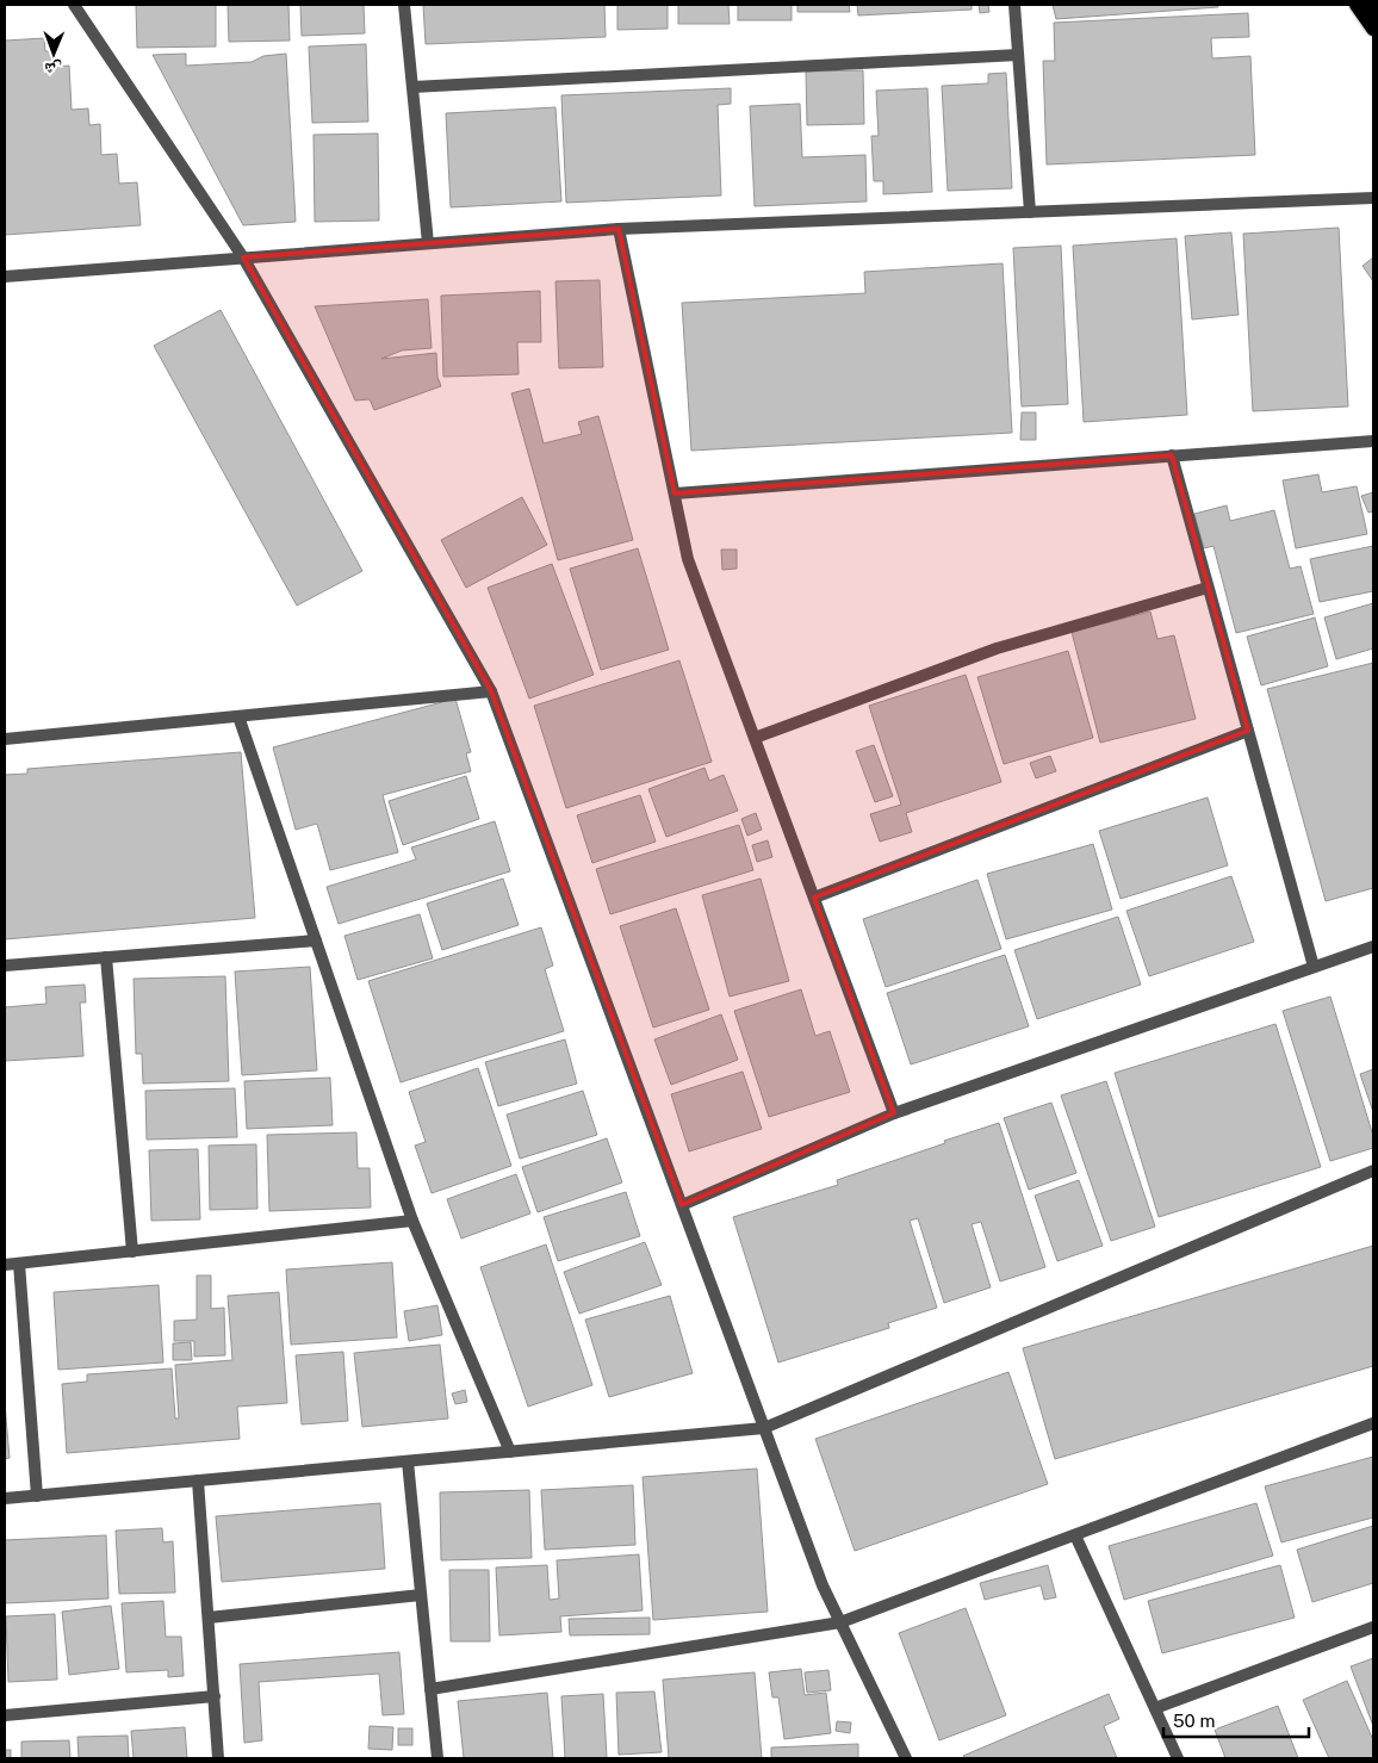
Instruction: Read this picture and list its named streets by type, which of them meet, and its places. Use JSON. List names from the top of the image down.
{
  "scale_bar": "50 m",
  "north": "bottom"
}
